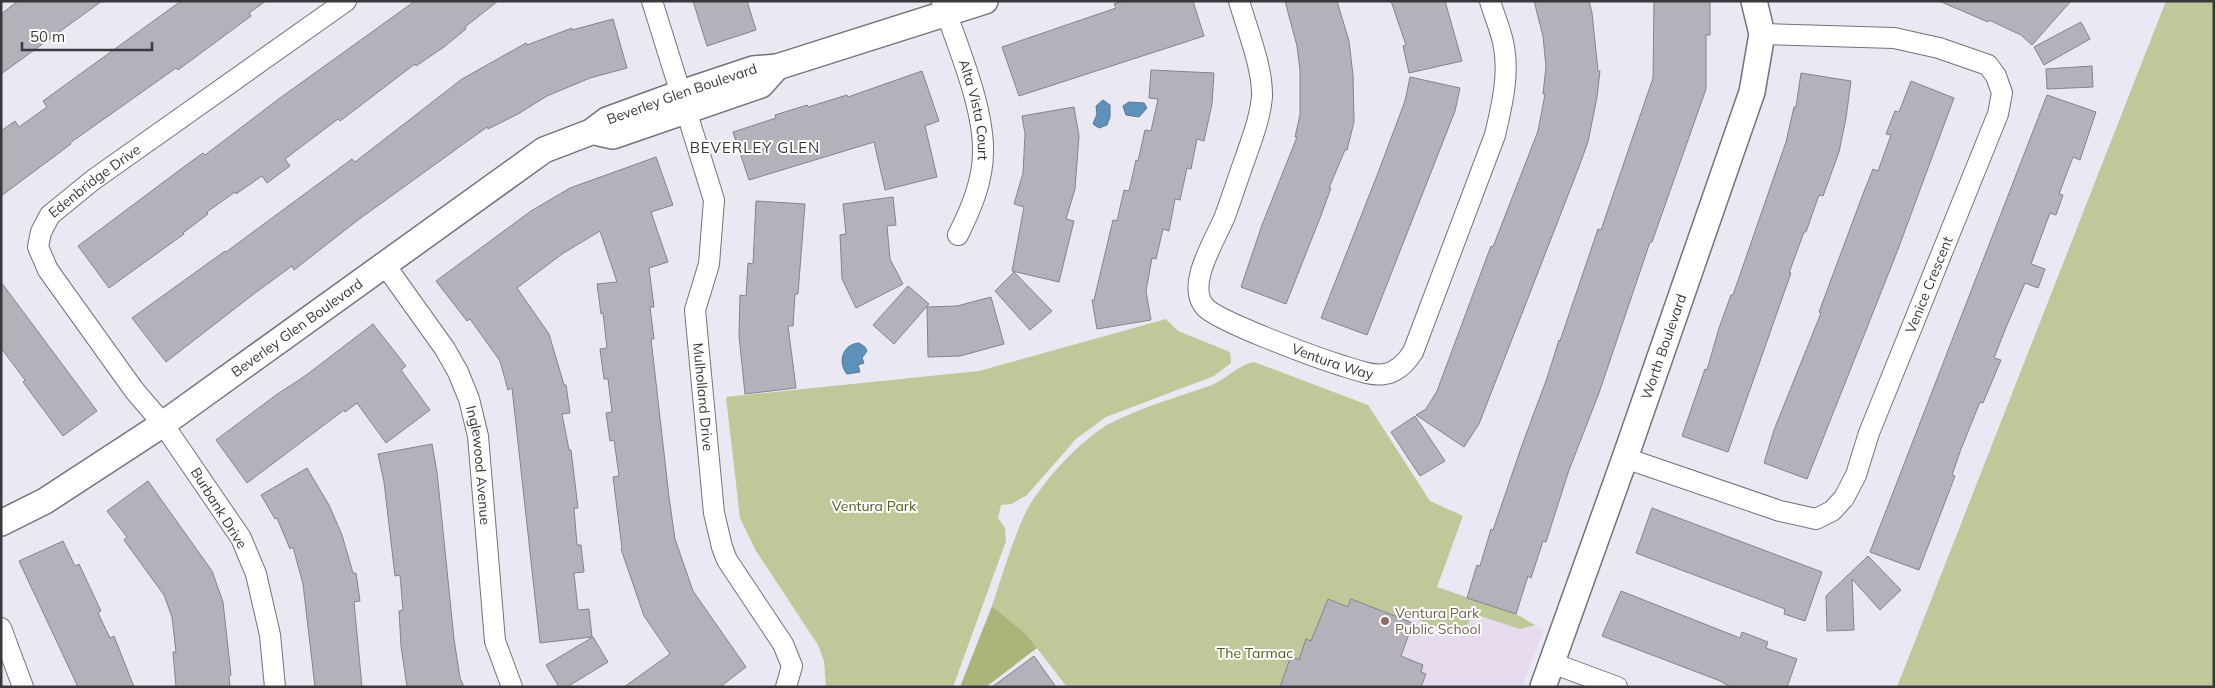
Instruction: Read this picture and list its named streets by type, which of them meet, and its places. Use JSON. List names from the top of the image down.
{
  "streets": {
    "street": [
      "Beverley Glen Boulevard",
      "Alta Vista Court",
      "Edenbridge Drive",
      "Venice Crescent",
      "Worth Boulevard",
      "Ventura Way",
      "Mulholland Drive",
      "Inglewood Avenue",
      "Burbank Drive"
    ]
  },
  "crossings": [
    ["Beverley Glen Boulevard", "Alta Vista Court"],
    ["Beverley Glen Boulevard", "Edenbridge Drive"],
    ["Beverley Glen Boulevard", "Mulholland Drive"],
    ["Beverley Glen Boulevard", "Inglewood Avenue"],
    ["Beverley Glen Boulevard", "Burbank Drive"],
    ["Edenbridge Drive", "Burbank Drive"],
    ["Venice Crescent", "Worth Boulevard"]
  ],
  "districts": ["BEVERLEY GLEN"],
  "parks": ["Ventura Park", "The Tarmac"],
  "places": ["Ventura Park Public School"],
  "scale_bar": "50 m"
}
